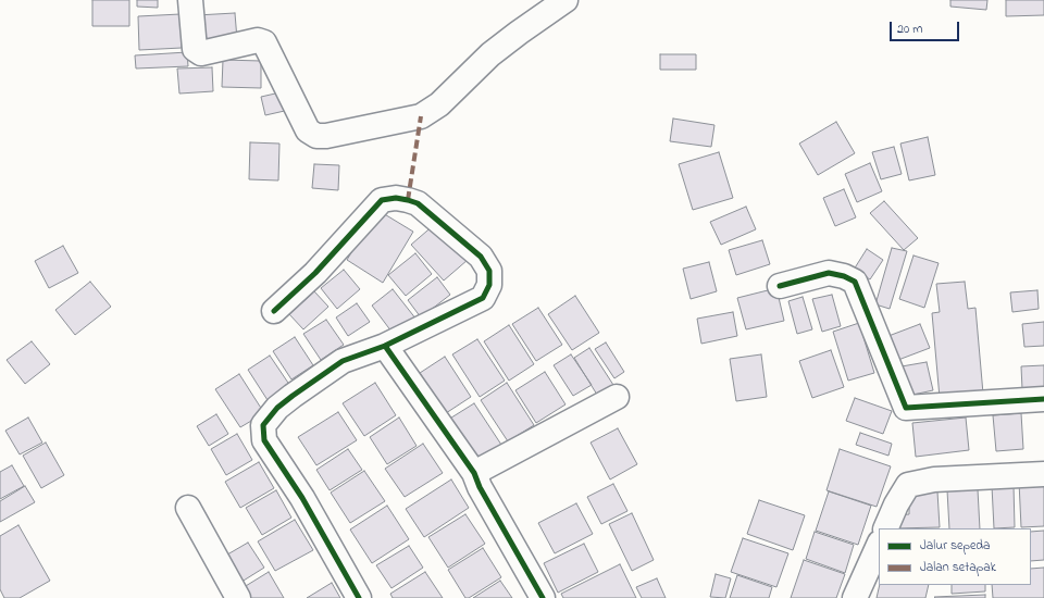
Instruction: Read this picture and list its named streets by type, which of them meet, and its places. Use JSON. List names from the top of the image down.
{
  "legend": ["Jalur sepeda", "Jalan setapak"],
  "scale_bar": "20 m"
}
